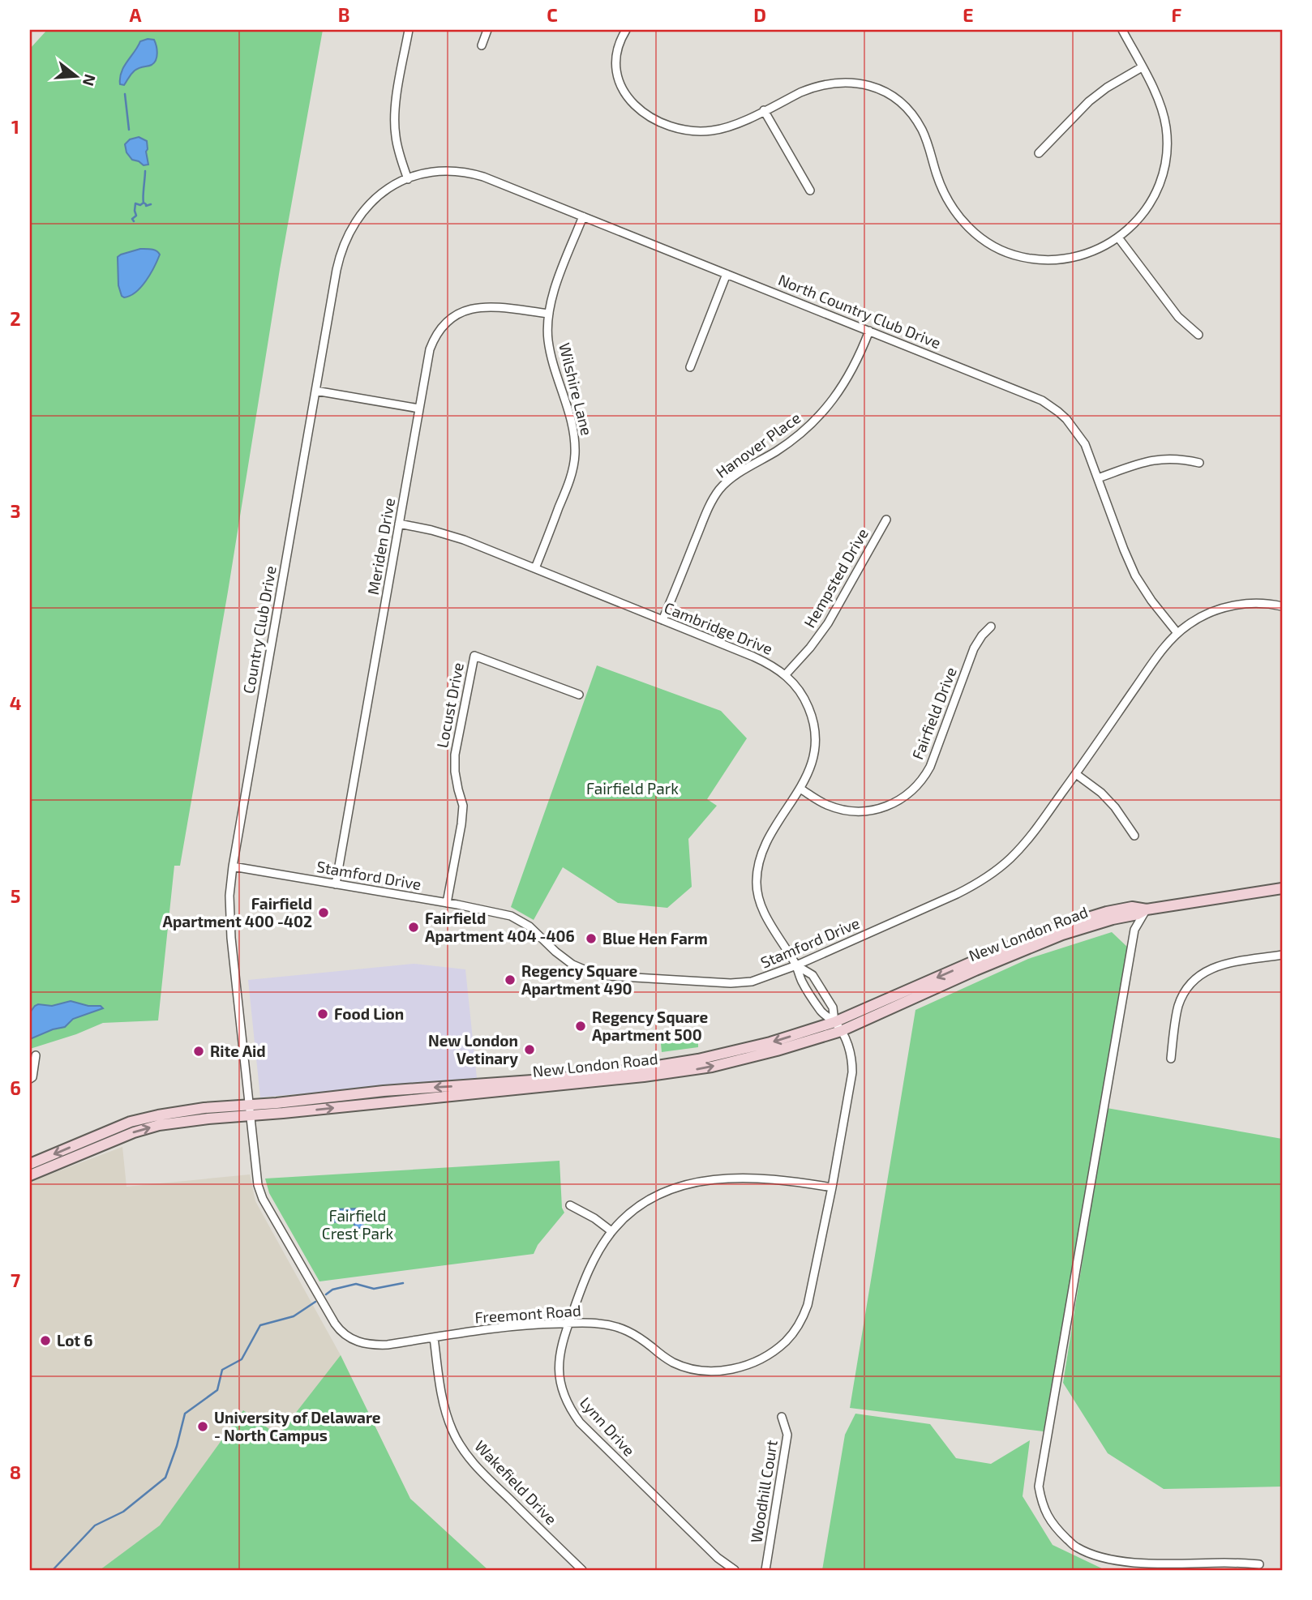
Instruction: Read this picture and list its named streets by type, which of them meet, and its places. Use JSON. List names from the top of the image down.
{
  "streets": {
    "main road": ["New London Road"],
    "street": [
      "North Country Club Drive",
      "Wilshire Lane",
      "Hanover Place",
      "Meriden Drive",
      "Hempsted Drive",
      "Cambridge Drive",
      "Country Club Drive",
      "Locust Drive",
      "Fairfield Drive",
      "Stamford Drive",
      "Freemont Road",
      "Lynn Drive",
      "Wakefield Drive",
      "Woodhill Court"
    ]
  },
  "crossings": [
    ["North Country Club Drive", "Wilshire Lane"],
    ["North Country Club Drive", "Hanover Place"],
    ["North Country Club Drive", "Country Club Drive"],
    ["North Country Club Drive", "Stamford Drive"],
    ["Wilshire Lane", "Meriden Drive"],
    ["Wilshire Lane", "Cambridge Drive"],
    ["Hanover Place", "Cambridge Drive"],
    ["Meriden Drive", "Cambridge Drive"],
    ["Meriden Drive", "Stamford Drive"],
    ["Hempsted Drive", "Cambridge Drive"],
    ["Cambridge Drive", "Fairfield Drive"],
    ["Cambridge Drive", "Stamford Drive"],
    ["Cambridge Drive", "New London Road"],
    ["Cambridge Drive", "Freemont Road"],
    ["Country Club Drive", "Stamford Drive"],
    ["Country Club Drive", "New London Road"],
    ["Country Club Drive", "Freemont Road"],
    ["Locust Drive", "Stamford Drive"],
    ["New London Road", "Freemont Road"],
    ["Freemont Road", "Lynn Drive"],
    ["Freemont Road", "Wakefield Drive"]
  ],
  "parks": ["Fairfield Park", "Fairfield Crest Park"],
  "places": [
    "Fairfield Apartment 400 -402",
    "Fairfield Apartment 404 -406",
    "Blue Hen Farm",
    "Regency Square Apartment 490",
    "Food Lion",
    "Regency Square Apartment 500",
    "New London Vetinary",
    "Rite Aid",
    "Lot 6",
    "University of Delaware - North Campus"
  ],
  "north": "right",
  "grid": {
    "columns": [
      "A",
      "B",
      "C",
      "D",
      "E",
      "F"
    ],
    "rows": [
      "1",
      "2",
      "3",
      "4",
      "5",
      "6",
      "7",
      "8"
    ]
  }
}
